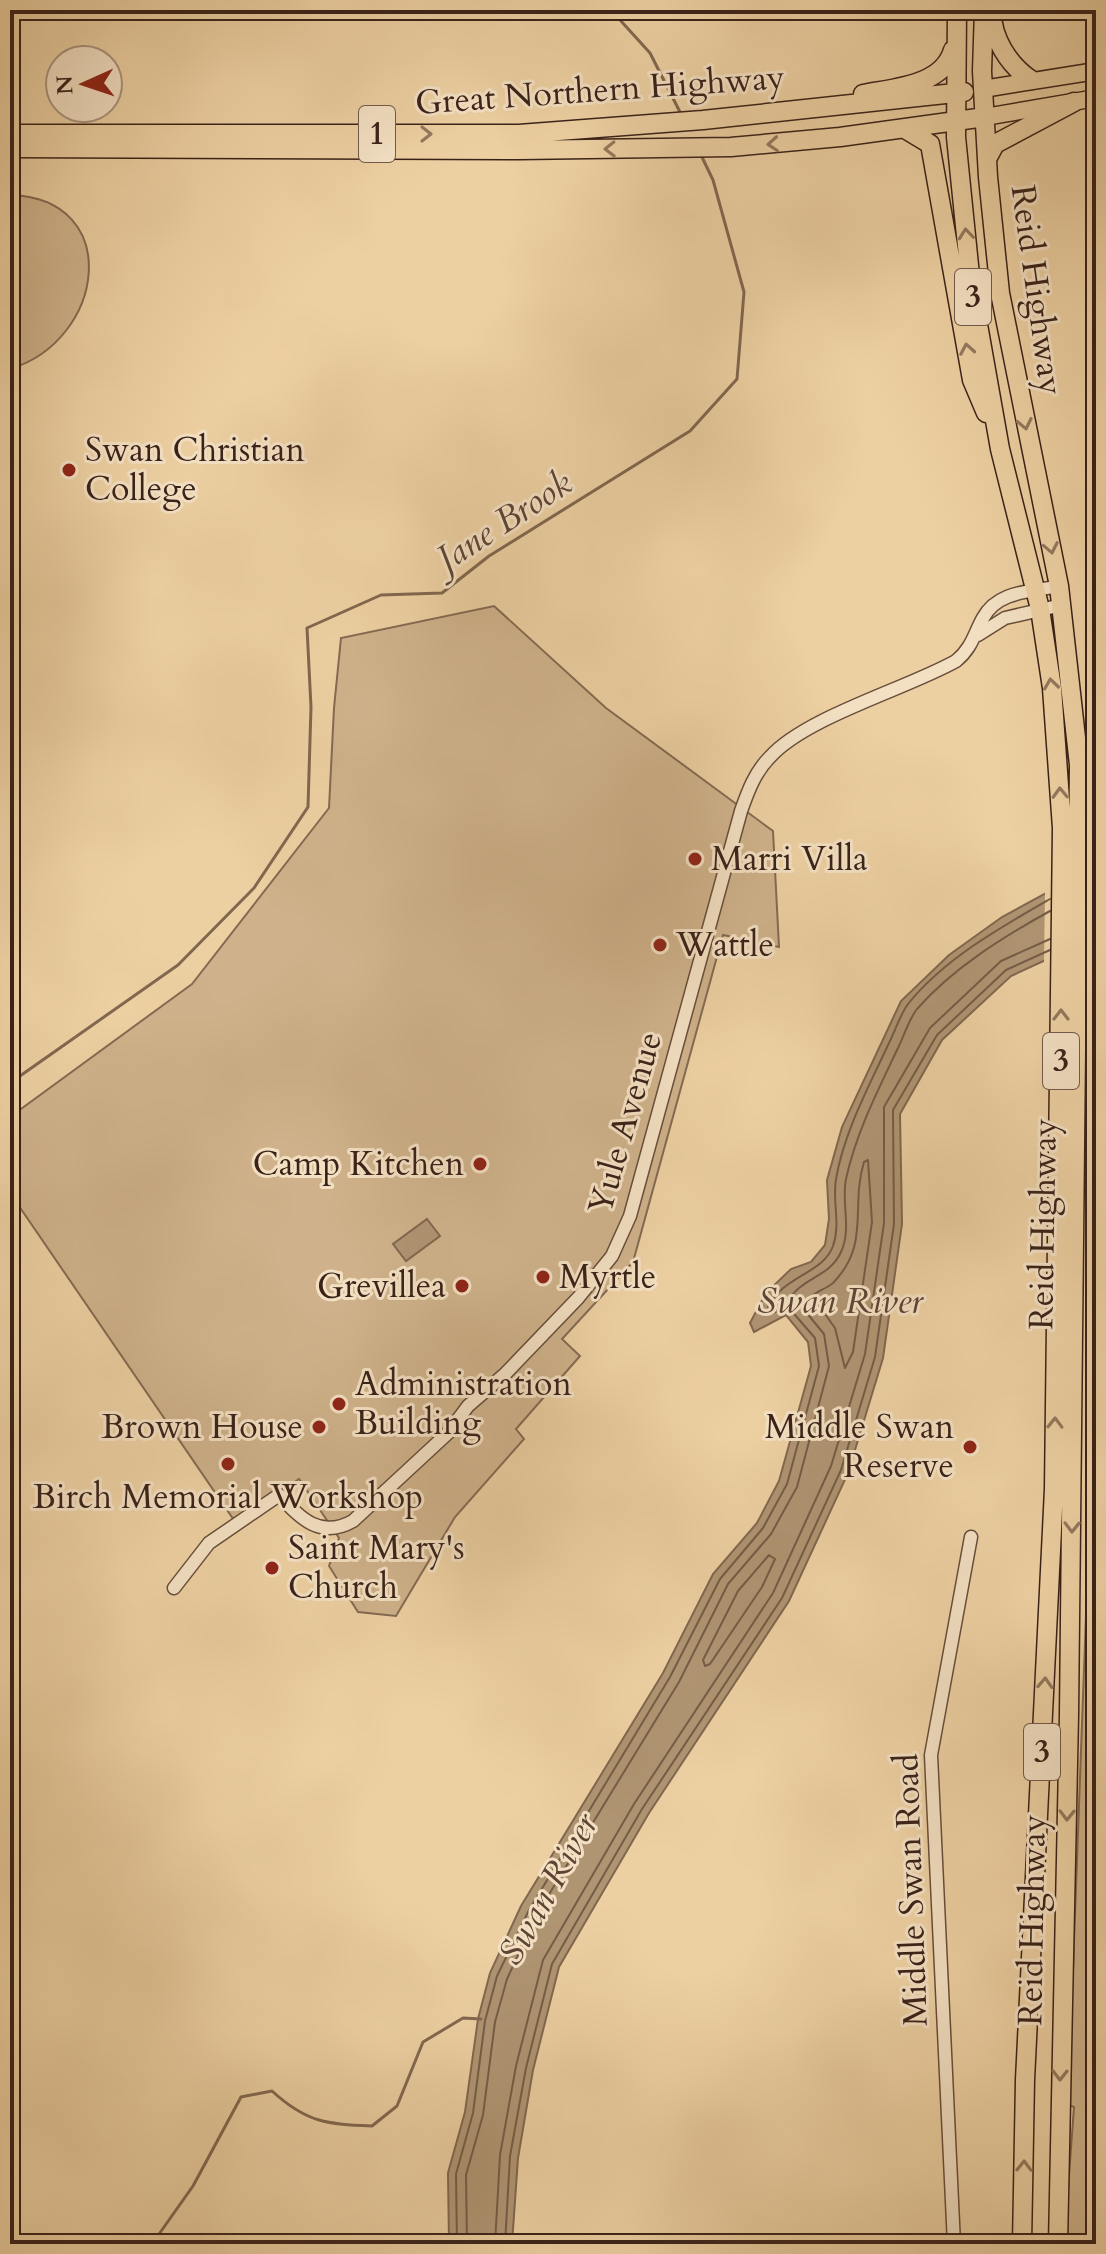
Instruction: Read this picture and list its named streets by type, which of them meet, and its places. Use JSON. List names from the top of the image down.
{
  "streets": {
    "highway": [
      "Great Northern Highway",
      "1",
      "Reid Highway",
      "3"
    ],
    "street": ["Yule Avenue", "Middle Swan Road"]
  },
  "crossings": [
    ["Great Northern Highway", "Reid Highway"],
    ["Great Northern Highway", "3"],
    ["Reid Highway", "3"],
    ["Reid Highway", "Yule Avenue"]
  ],
  "water": ["Jane Brook", "Swan River"],
  "places": [
    "Swan Christian College",
    "Marri Villa",
    "Wattle",
    "Camp Kitchen",
    "Myrtle",
    "Grevillea",
    "Administration Building",
    "Brown House",
    "Middle Swan Reserve",
    "Birch Memorial Workshop",
    "Saint Mary's Church"
  ],
  "north": "left"
}
